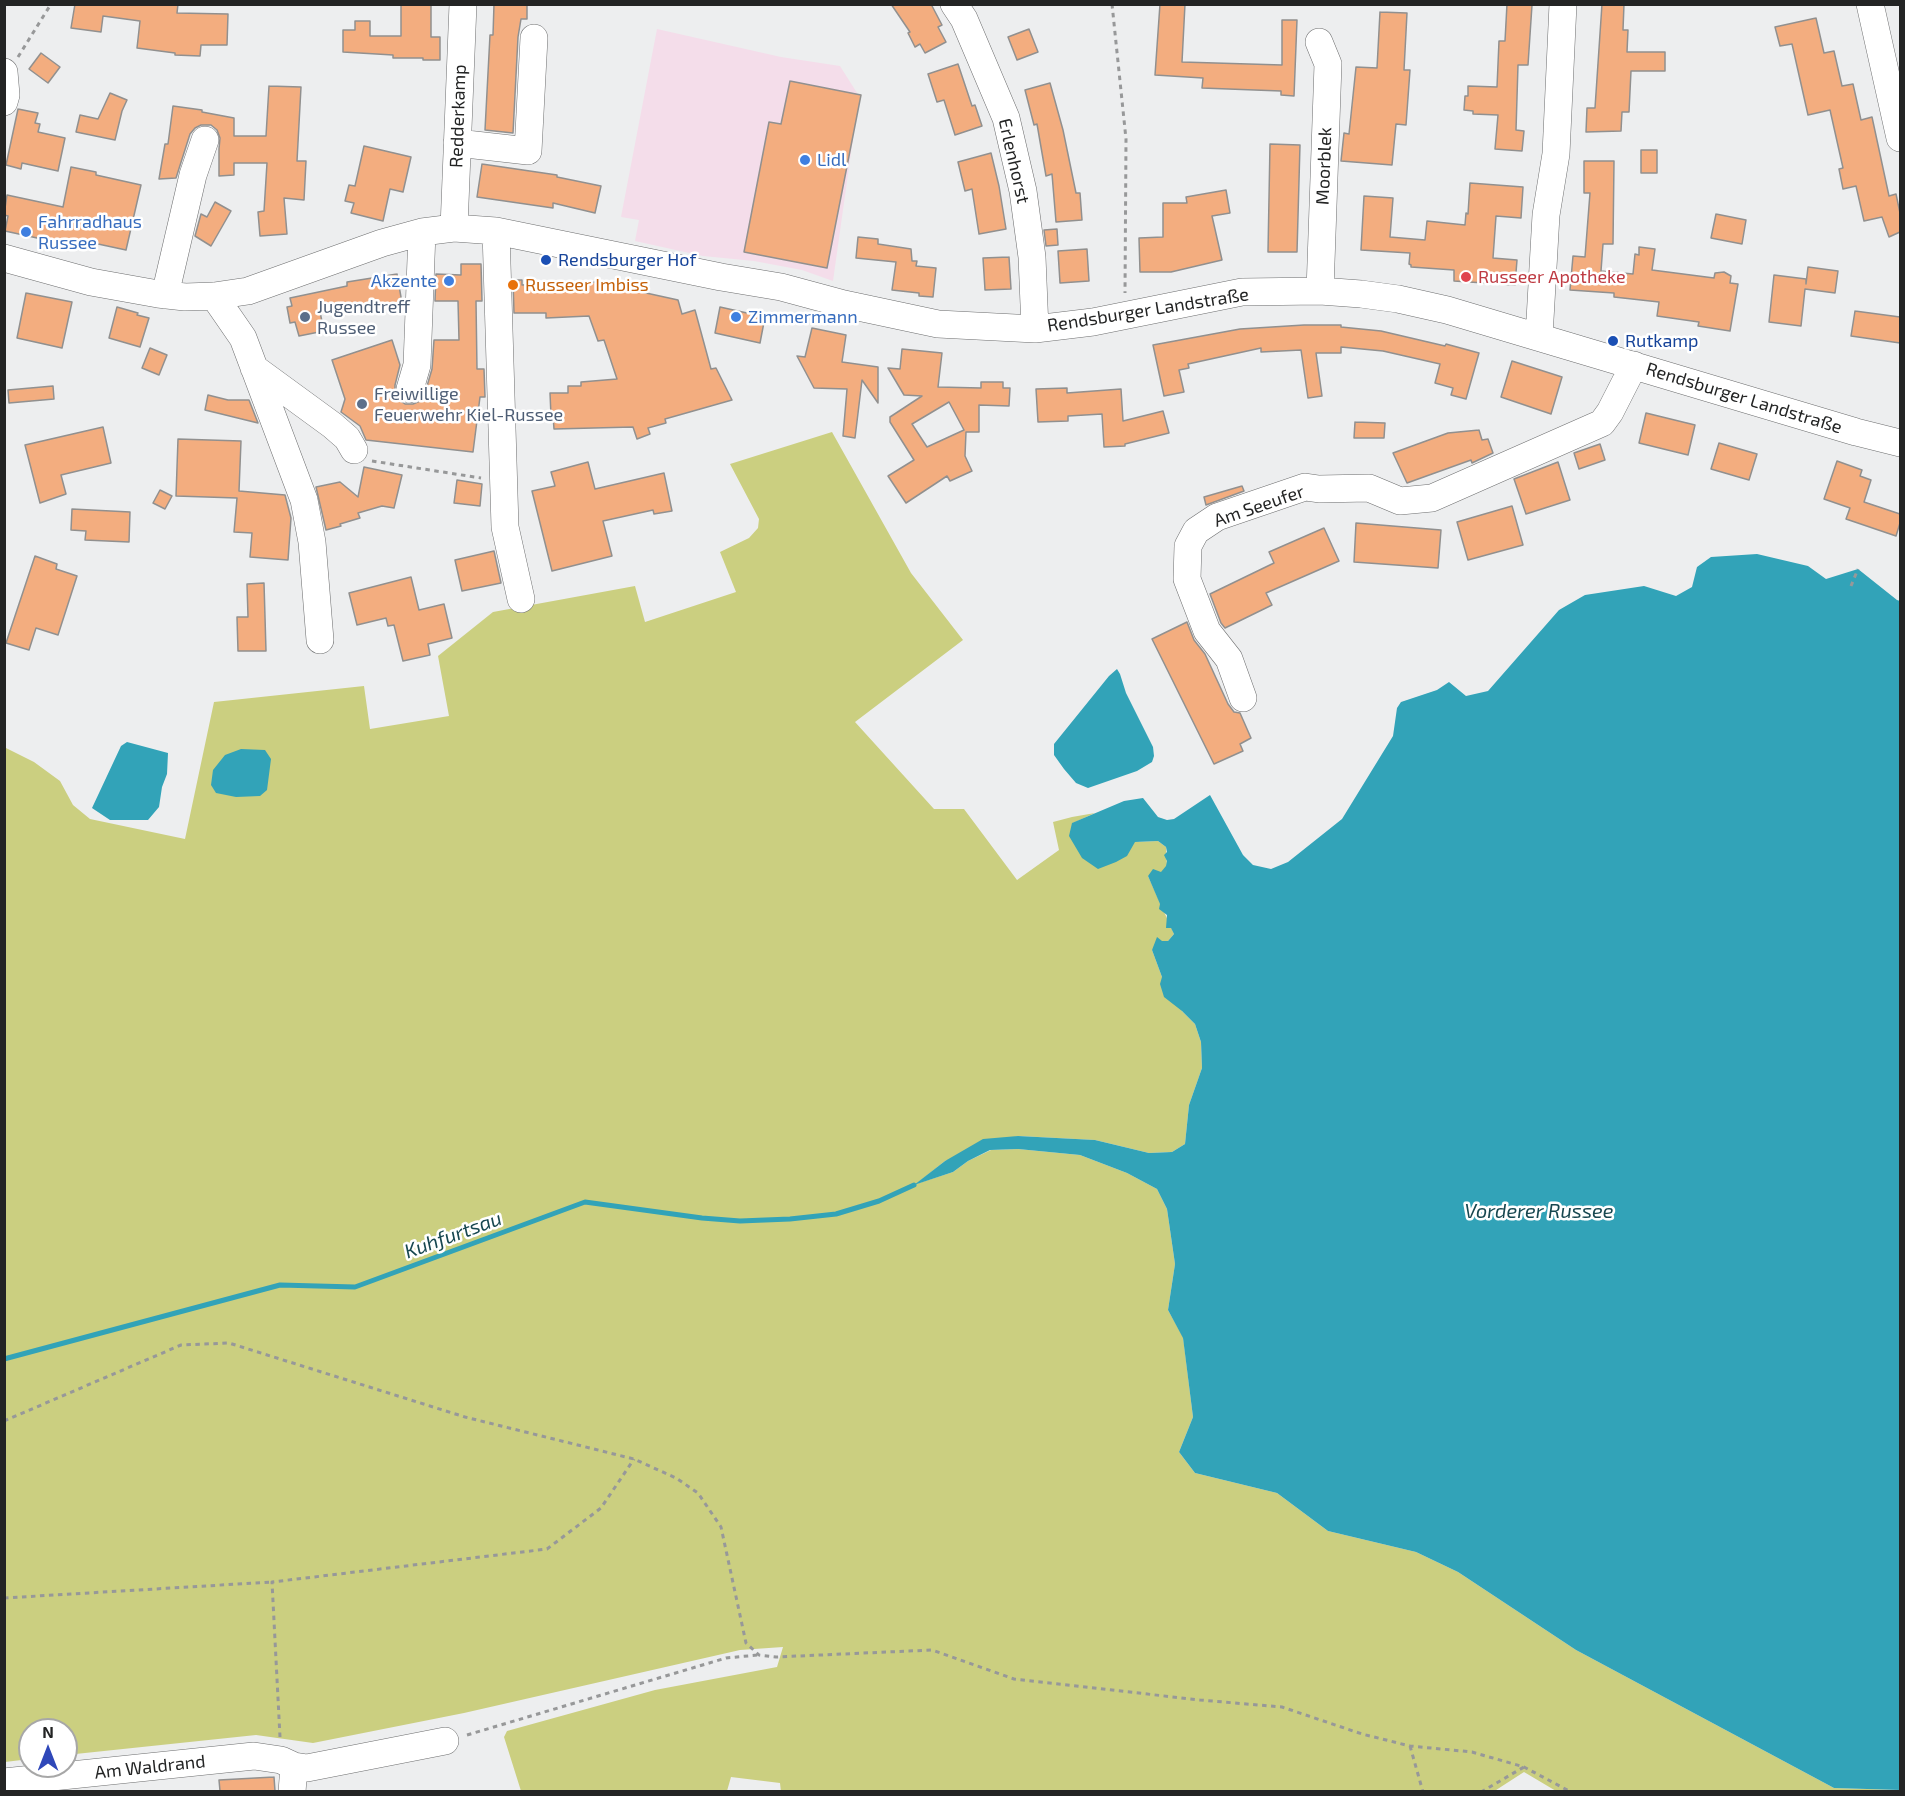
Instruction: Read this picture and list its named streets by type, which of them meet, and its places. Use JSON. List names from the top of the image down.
{
  "streets": {
    "street": [
      "Redderkamp",
      "Erlenhorst",
      "Moorblek",
      "Rendsburger Landstraße",
      "Am Seeufer",
      "Am Waldrand"
    ]
  },
  "crossings": [
    ["Redderkamp", "Rendsburger Landstraße"],
    ["Erlenhorst", "Rendsburger Landstraße"],
    ["Moorblek", "Rendsburger Landstraße"],
    ["Rendsburger Landstraße", "Am Seeufer"]
  ],
  "water": ["Vorderer Russee", "Kuhfurtsau"],
  "places": [
    "Lidl",
    "Fahrradhaus Russee",
    "Rendsburger Hof",
    "Russeer Apotheke",
    "Akzente",
    "Russeer Imbiss",
    "Jugendtreff Russee",
    "Zimmermann",
    "Rutkamp",
    "Freiwillige Feuerwehr Kiel-Russee"
  ],
  "north": "top"
}
